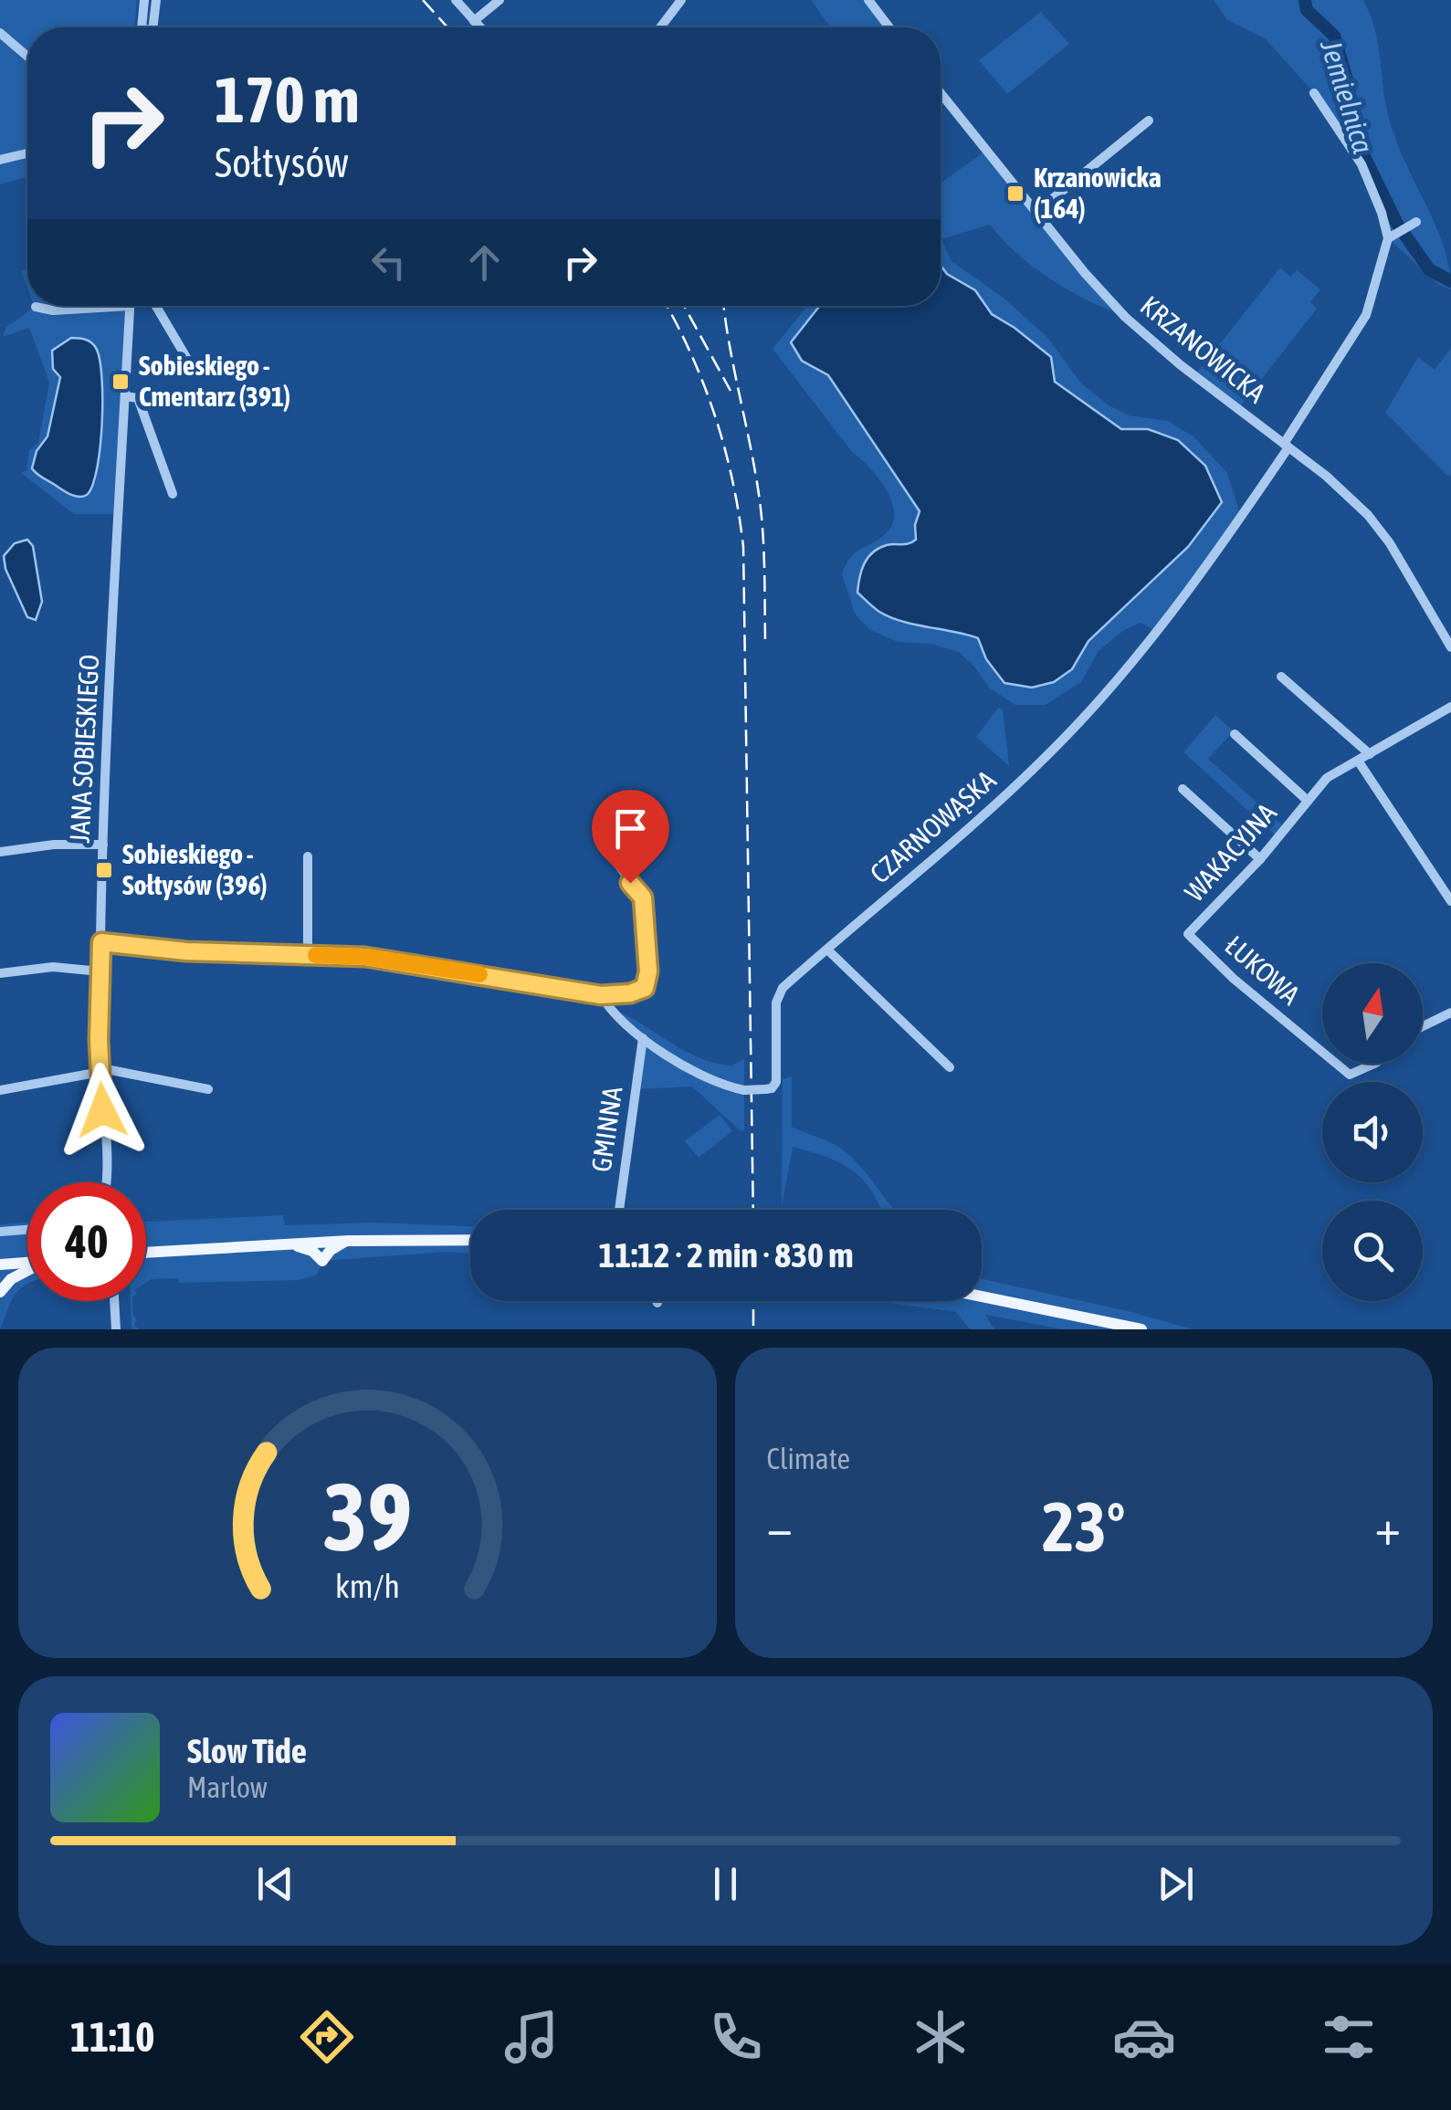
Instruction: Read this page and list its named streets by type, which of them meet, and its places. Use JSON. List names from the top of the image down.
{
  "streets": {
    "street": [
      "KRZANOWICKA",
      "JANA SOBIESKIEGO",
      "CZARNOWĄSKA",
      "WAKACYJNA",
      "ŁUKOWA",
      "GMINNA"
    ]
  },
  "crossings": [
    ["KRZANOWICKA", "CZARNOWĄSKA"],
    ["CZARNOWĄSKA", "GMINNA"],
    ["WAKACYJNA", "ŁUKOWA"]
  ],
  "water": ["Jemielnica"],
  "places": {
    "transit": ["Krzanowicka (164)", "Sobieskiego - Cmentarz (391)", "Sobieskiego - Sołtysów (396)"]
  },
  "north": "top",
  "page": {
    "turn": ["170 m", "Sołtysów"],
    "limit": "40",
    "trip": "11:12 · 2 min · 830 m",
    "tile": "Climate",
    "heat": ["−", "23°", "+"],
    "song": ["Slow Tide", "Marlow"],
    "tabs": "11:10",
    "gauge": ["39", "km/h"]
  }
}
